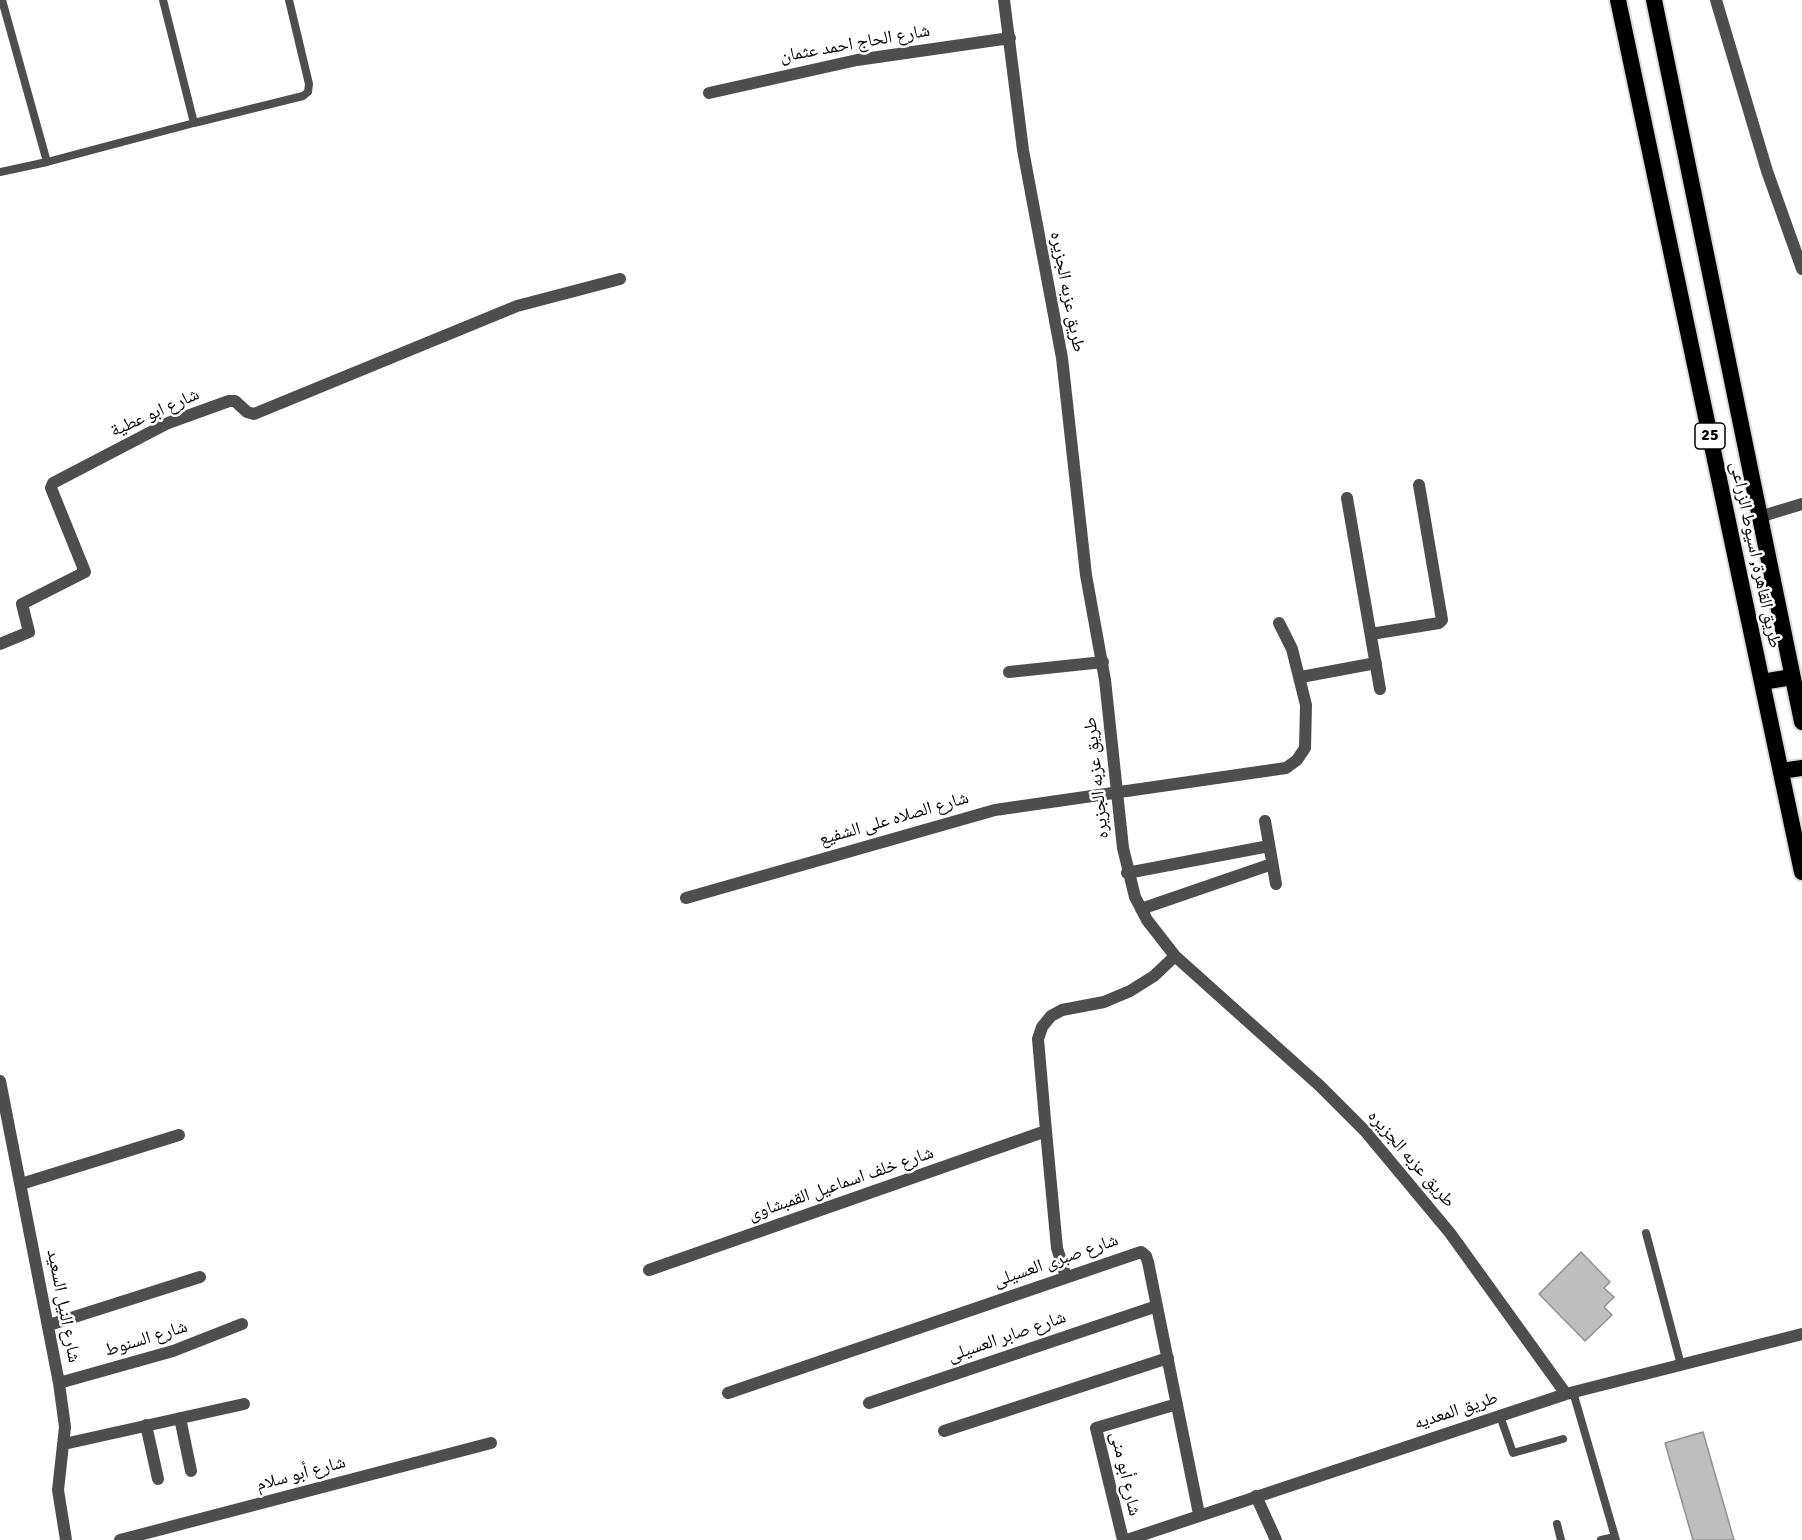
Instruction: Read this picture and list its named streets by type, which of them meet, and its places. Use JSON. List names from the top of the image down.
{
  "streets": {
    "highway": ["25", "طريق القاهرة, اسيوط الزراعى"],
    "street": [
      "شارع الحاج احمد عثمان",
      "طريق عزبه الجزيره",
      "شارع ابو عطية",
      "شارع الصلاه على الشفيع",
      "شارع خلف اسماعيل القمبشاوى",
      "شارع صبرى العسيلى",
      "شارع النيل السعيد",
      "شارع صابر العسيلى",
      "شارع السنوط",
      "طريق المعديه",
      "شارع أبو سلام",
      "شارع أبو منى"
    ]
  },
  "crossings": [
    ["شارع الحاج احمد عثمان", "طريق عزبه الجزيره"],
    ["طريق عزبه الجزيره", "شارع الصلاه على الشفيع"],
    ["طريق عزبه الجزيره", "طريق المعديه"],
    ["شارع صبرى العسيلى", "شارع صابر العسيلى"],
    ["شارع صبرى العسيلى", "طريق المعديه"],
    ["شارع صبرى العسيلى", "شارع أبو منى"],
    ["شارع النيل السعيد", "شارع السنوط"],
    ["طريق المعديه", "شارع أبو منى"]
  ]
}
